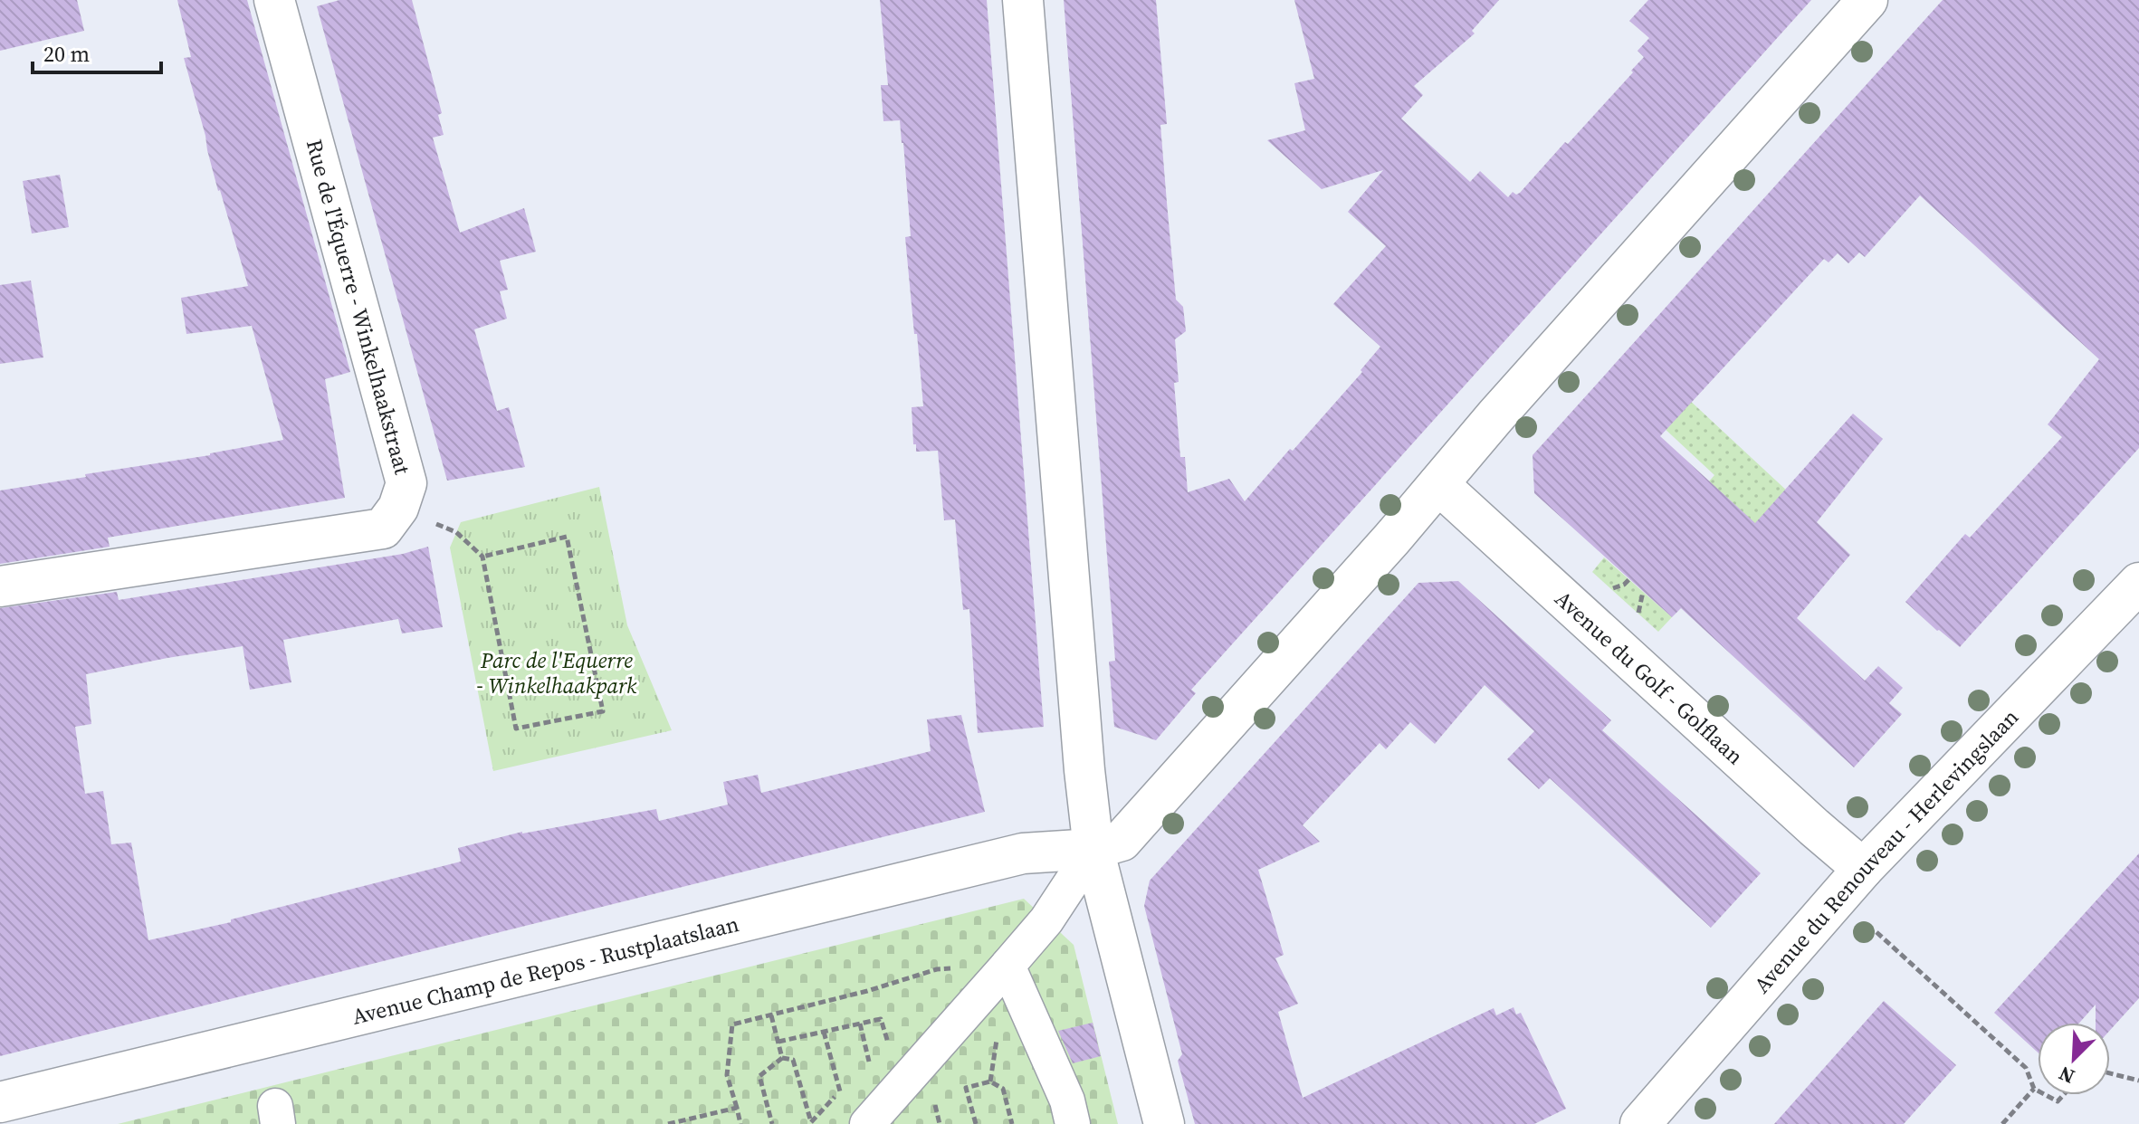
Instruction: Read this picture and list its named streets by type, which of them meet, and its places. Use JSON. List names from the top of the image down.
{
  "streets": {
    "street": [
      "Rue de l'Équerre - Winkelhaakstraat",
      "Avenue du Golf - Golflaan",
      "Avenue du Renouveau - Herlevingslaan",
      "Avenue Champ de Repos - Rustplaatslaan"
    ]
  },
  "crossings": [
    ["Avenue du Golf - Golflaan", "Avenue du Renouveau - Herlevingslaan"],
    ["Avenue du Golf - Golflaan", "Avenue Champ de Repos - Rustplaatslaan"]
  ],
  "parks": ["Parc de l'Equerre - Winkelhaakpark"],
  "scale_bar": "20 m",
  "north": "bottom left"
}
